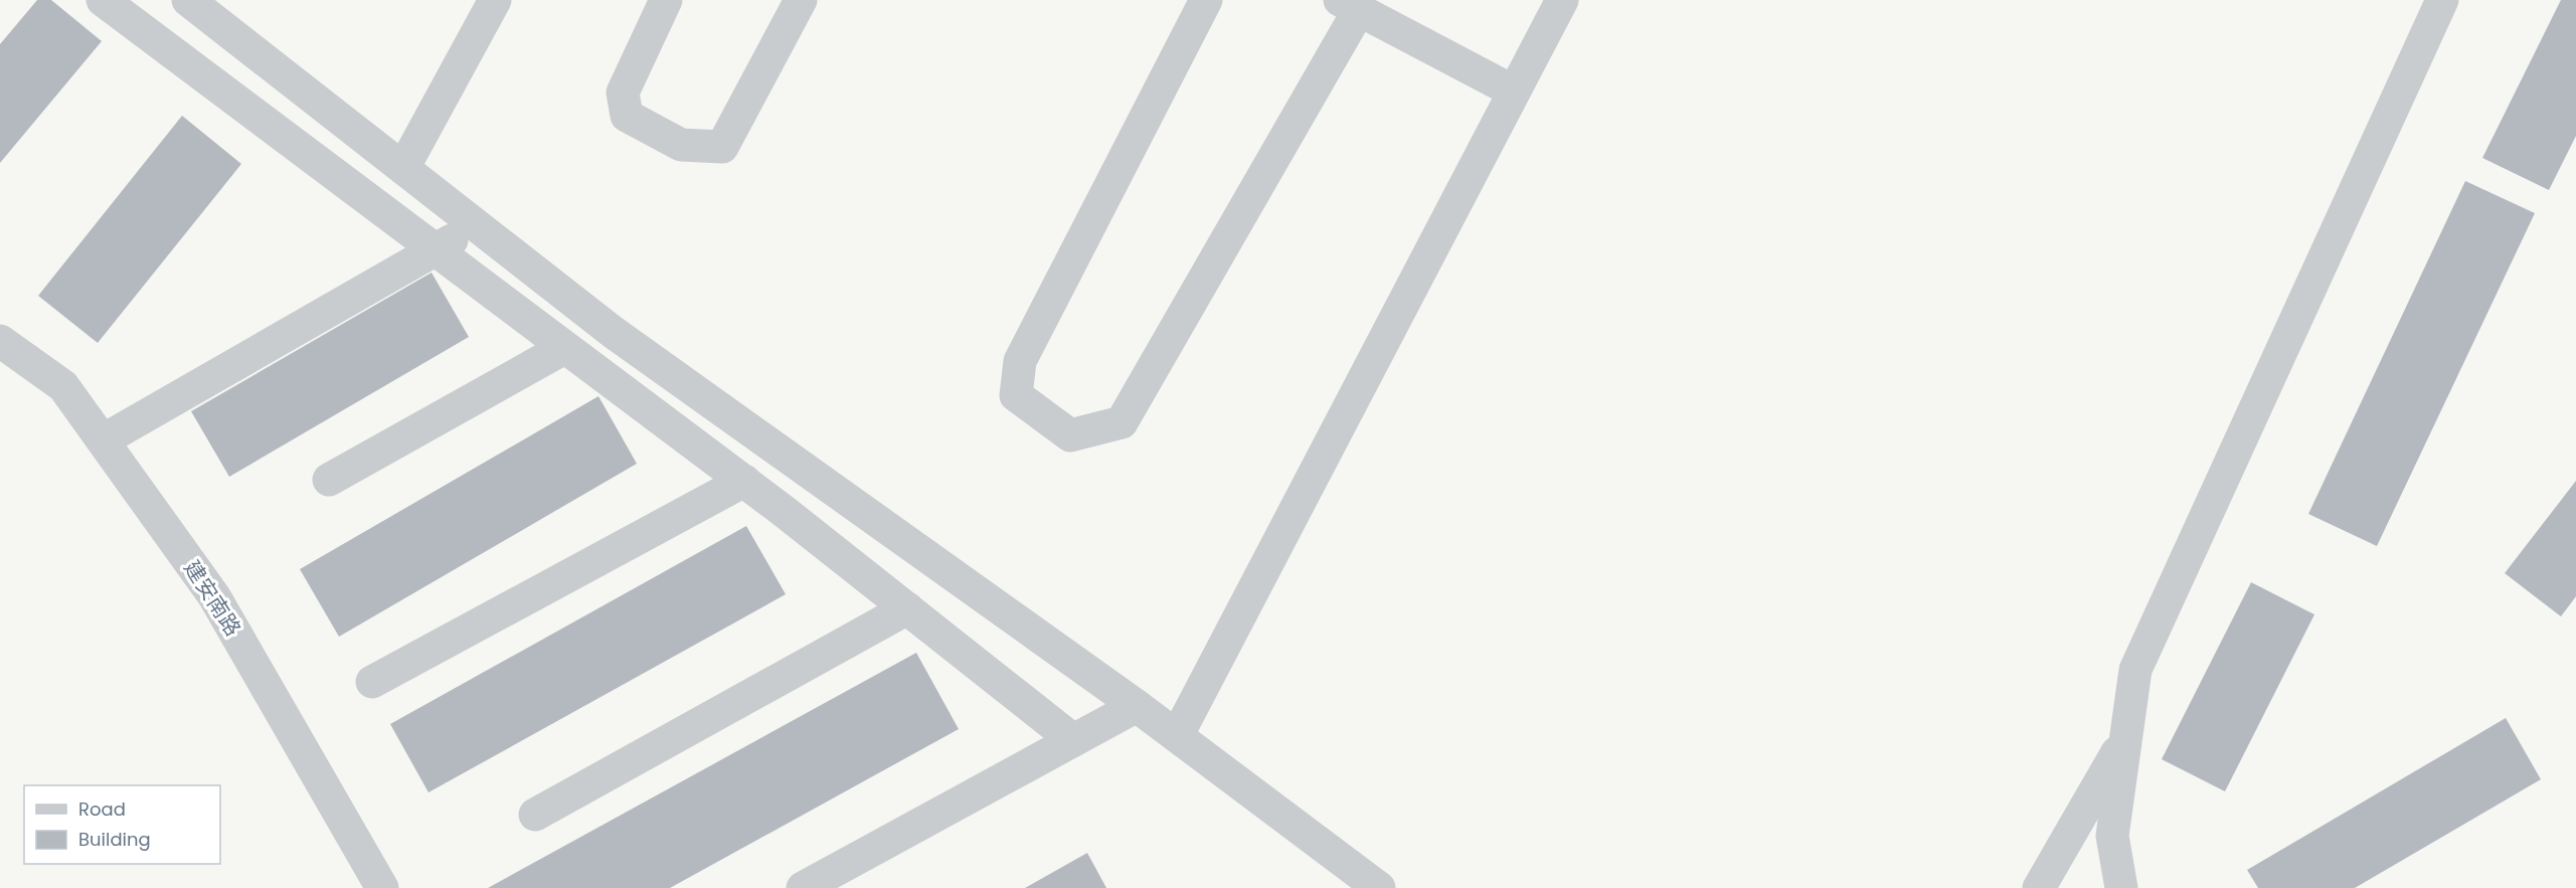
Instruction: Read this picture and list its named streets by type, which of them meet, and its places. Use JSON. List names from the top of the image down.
{
  "streets": {
    "street": ["建安南路"]
  },
  "legend": ["Road", "Building"]
}
